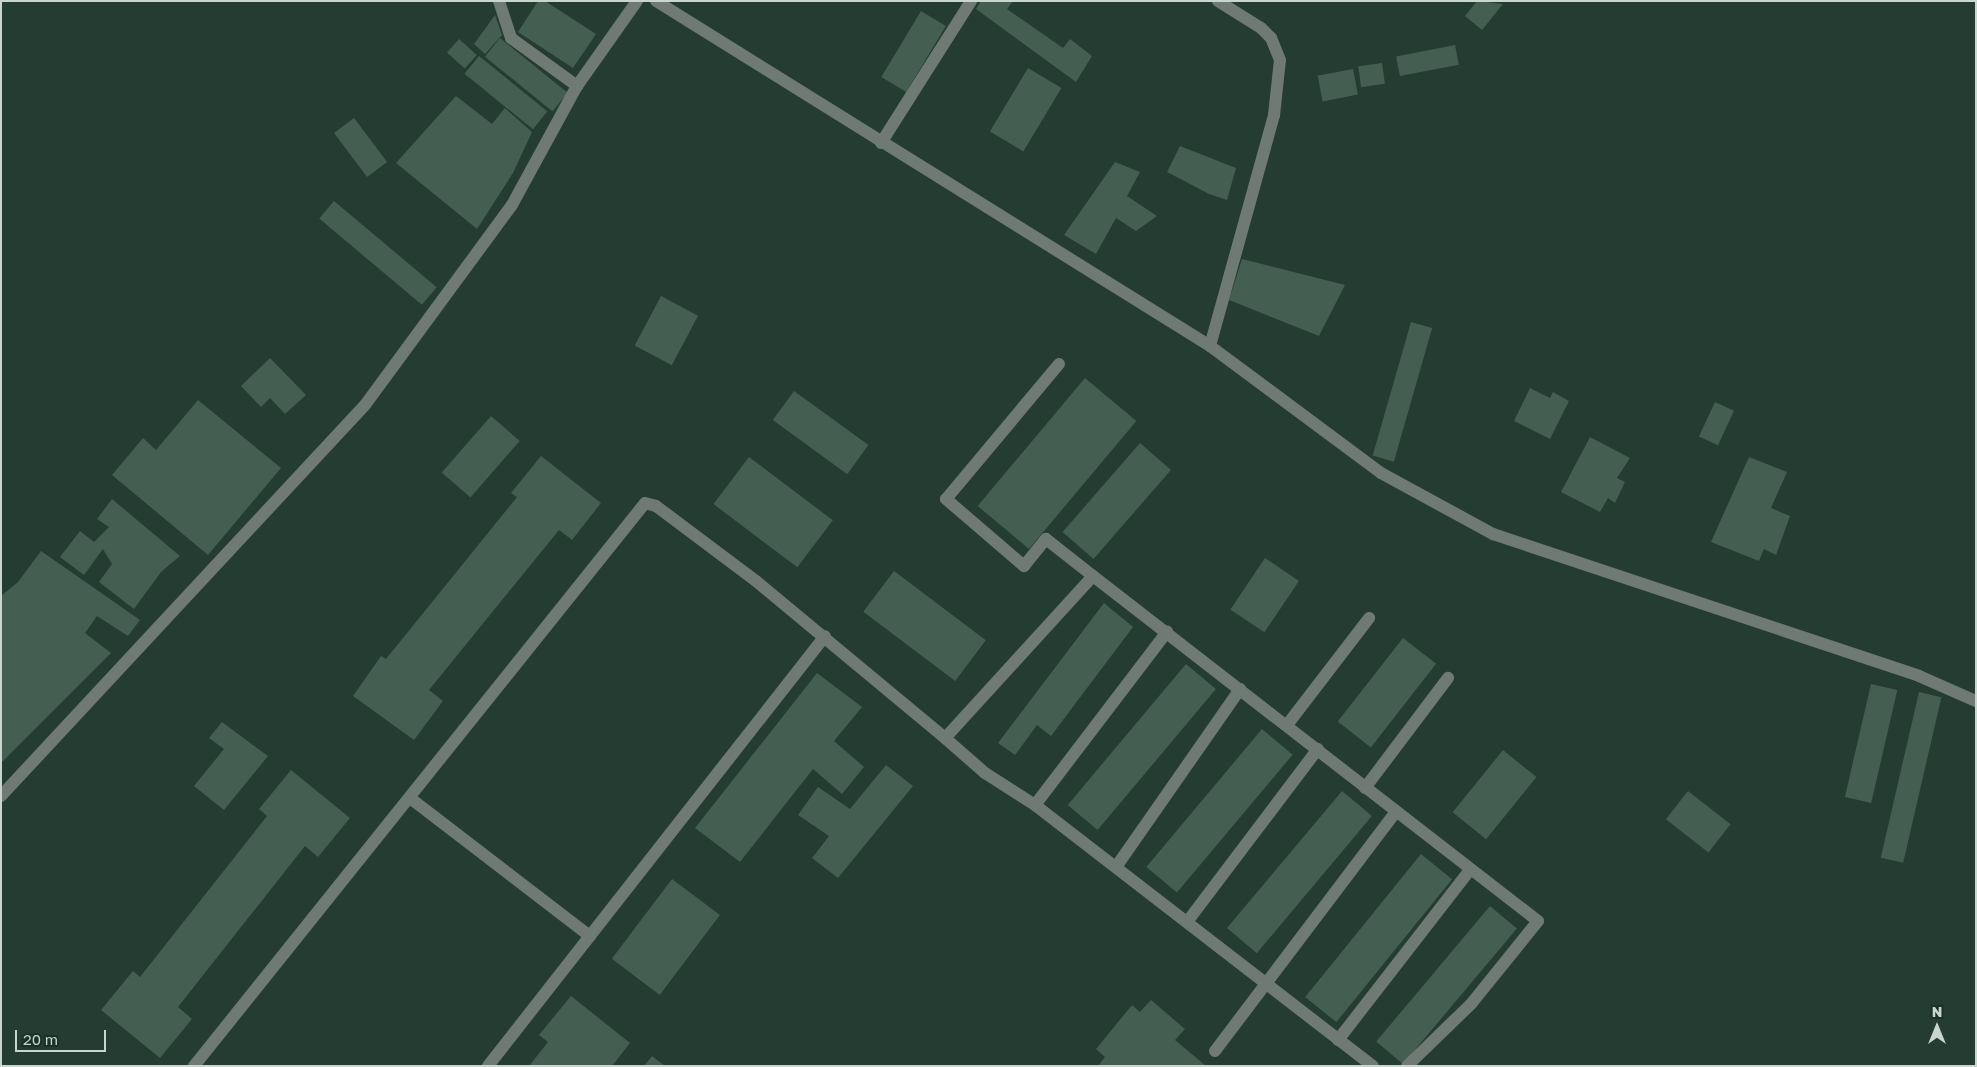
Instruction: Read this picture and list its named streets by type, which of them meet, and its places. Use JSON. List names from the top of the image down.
{
  "scale_bar": "20 m",
  "north": "top"
}
